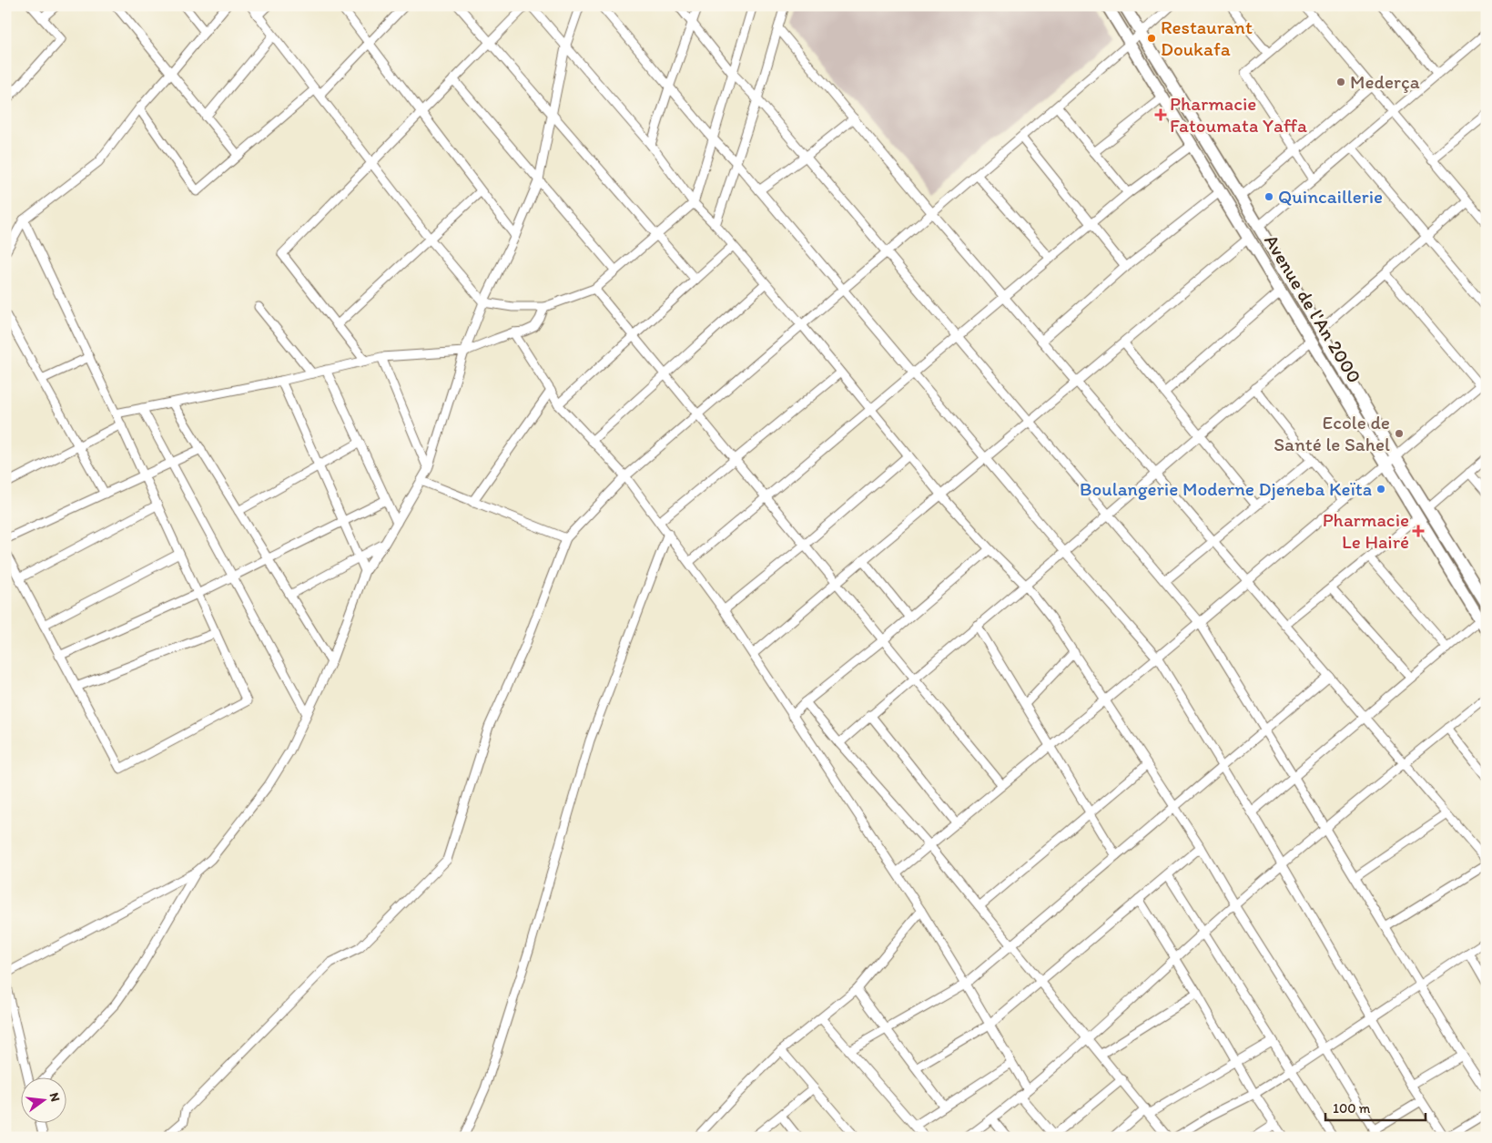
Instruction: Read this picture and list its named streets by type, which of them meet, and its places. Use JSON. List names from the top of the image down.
{
  "streets": {
    "main road": ["Avenue de l'An 2000"]
  },
  "places": {
    "other": [
      "Restaurant Doukafa",
      "Mederça",
      "Quincaillerie",
      "Ecole de Santé le Sahel",
      "Boulangerie Moderne Djeneba Keïta"
    ],
    "health": ["Pharmacie Fatoumata Yaffa", "Pharmacie Le Hairé"]
  },
  "scale_bar": "100 m",
  "north": "right"
}
